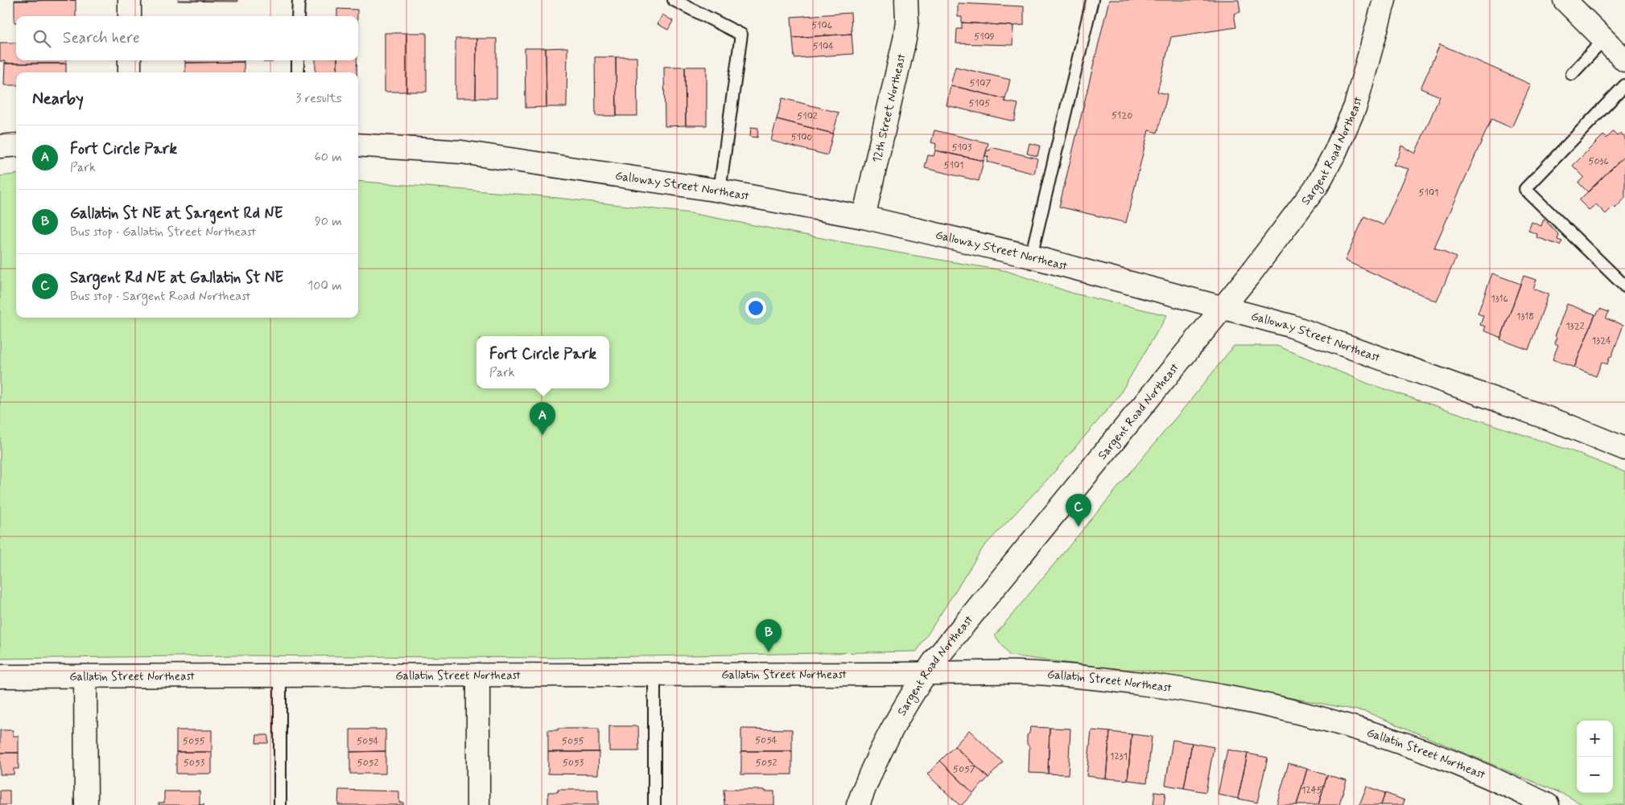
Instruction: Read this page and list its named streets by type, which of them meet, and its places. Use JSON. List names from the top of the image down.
{
  "streets": {
    "street": [
      "12th Street Northeast",
      "Sargent Road Northeast",
      "Galloway Street Northeast",
      "Gallatin Street Northeast"
    ]
  },
  "crossings": [
    ["12th Street Northeast", "Galloway Street Northeast"],
    ["Sargent Road Northeast", "Galloway Street Northeast"],
    ["Sargent Road Northeast", "Gallatin Street Northeast"]
  ],
  "house_numbers": [
    "5106",
    "5109",
    "5104",
    "5107",
    "5105",
    "5120",
    "5102",
    "5100",
    "5103",
    "5036",
    "5101",
    "5101",
    "1316",
    "1318",
    "1322",
    "1324",
    "5054",
    "5055",
    "5054",
    "5055",
    "1231",
    "5053",
    "5052",
    "5053",
    "5052",
    "5057",
    "1245"
  ],
  "page": {
    "search": "Search here",
    "heading": ["Nearby", "3 results"],
    "list": [
      {
        "mark": "A",
        "name": "Fort Circle Park",
        "note": "Park",
        "value": "60 m"
      },
      {
        "mark": "B",
        "name": "Gallatin St NE at Sargent Rd NE",
        "note": "Bus stop · Gallatin Street Northeast",
        "value": "90 m"
      },
      {
        "mark": "C",
        "name": "Sargent Rd NE at Gallatin St NE",
        "note": "Bus stop · Sargent Road Northeast",
        "value": "100 m"
      }
    ],
    "popup": ["Fort Circle Park", "Park"],
    "pins": ["A", "C", "B"],
    "map_buttons": ["+", "−"]
  }
}
